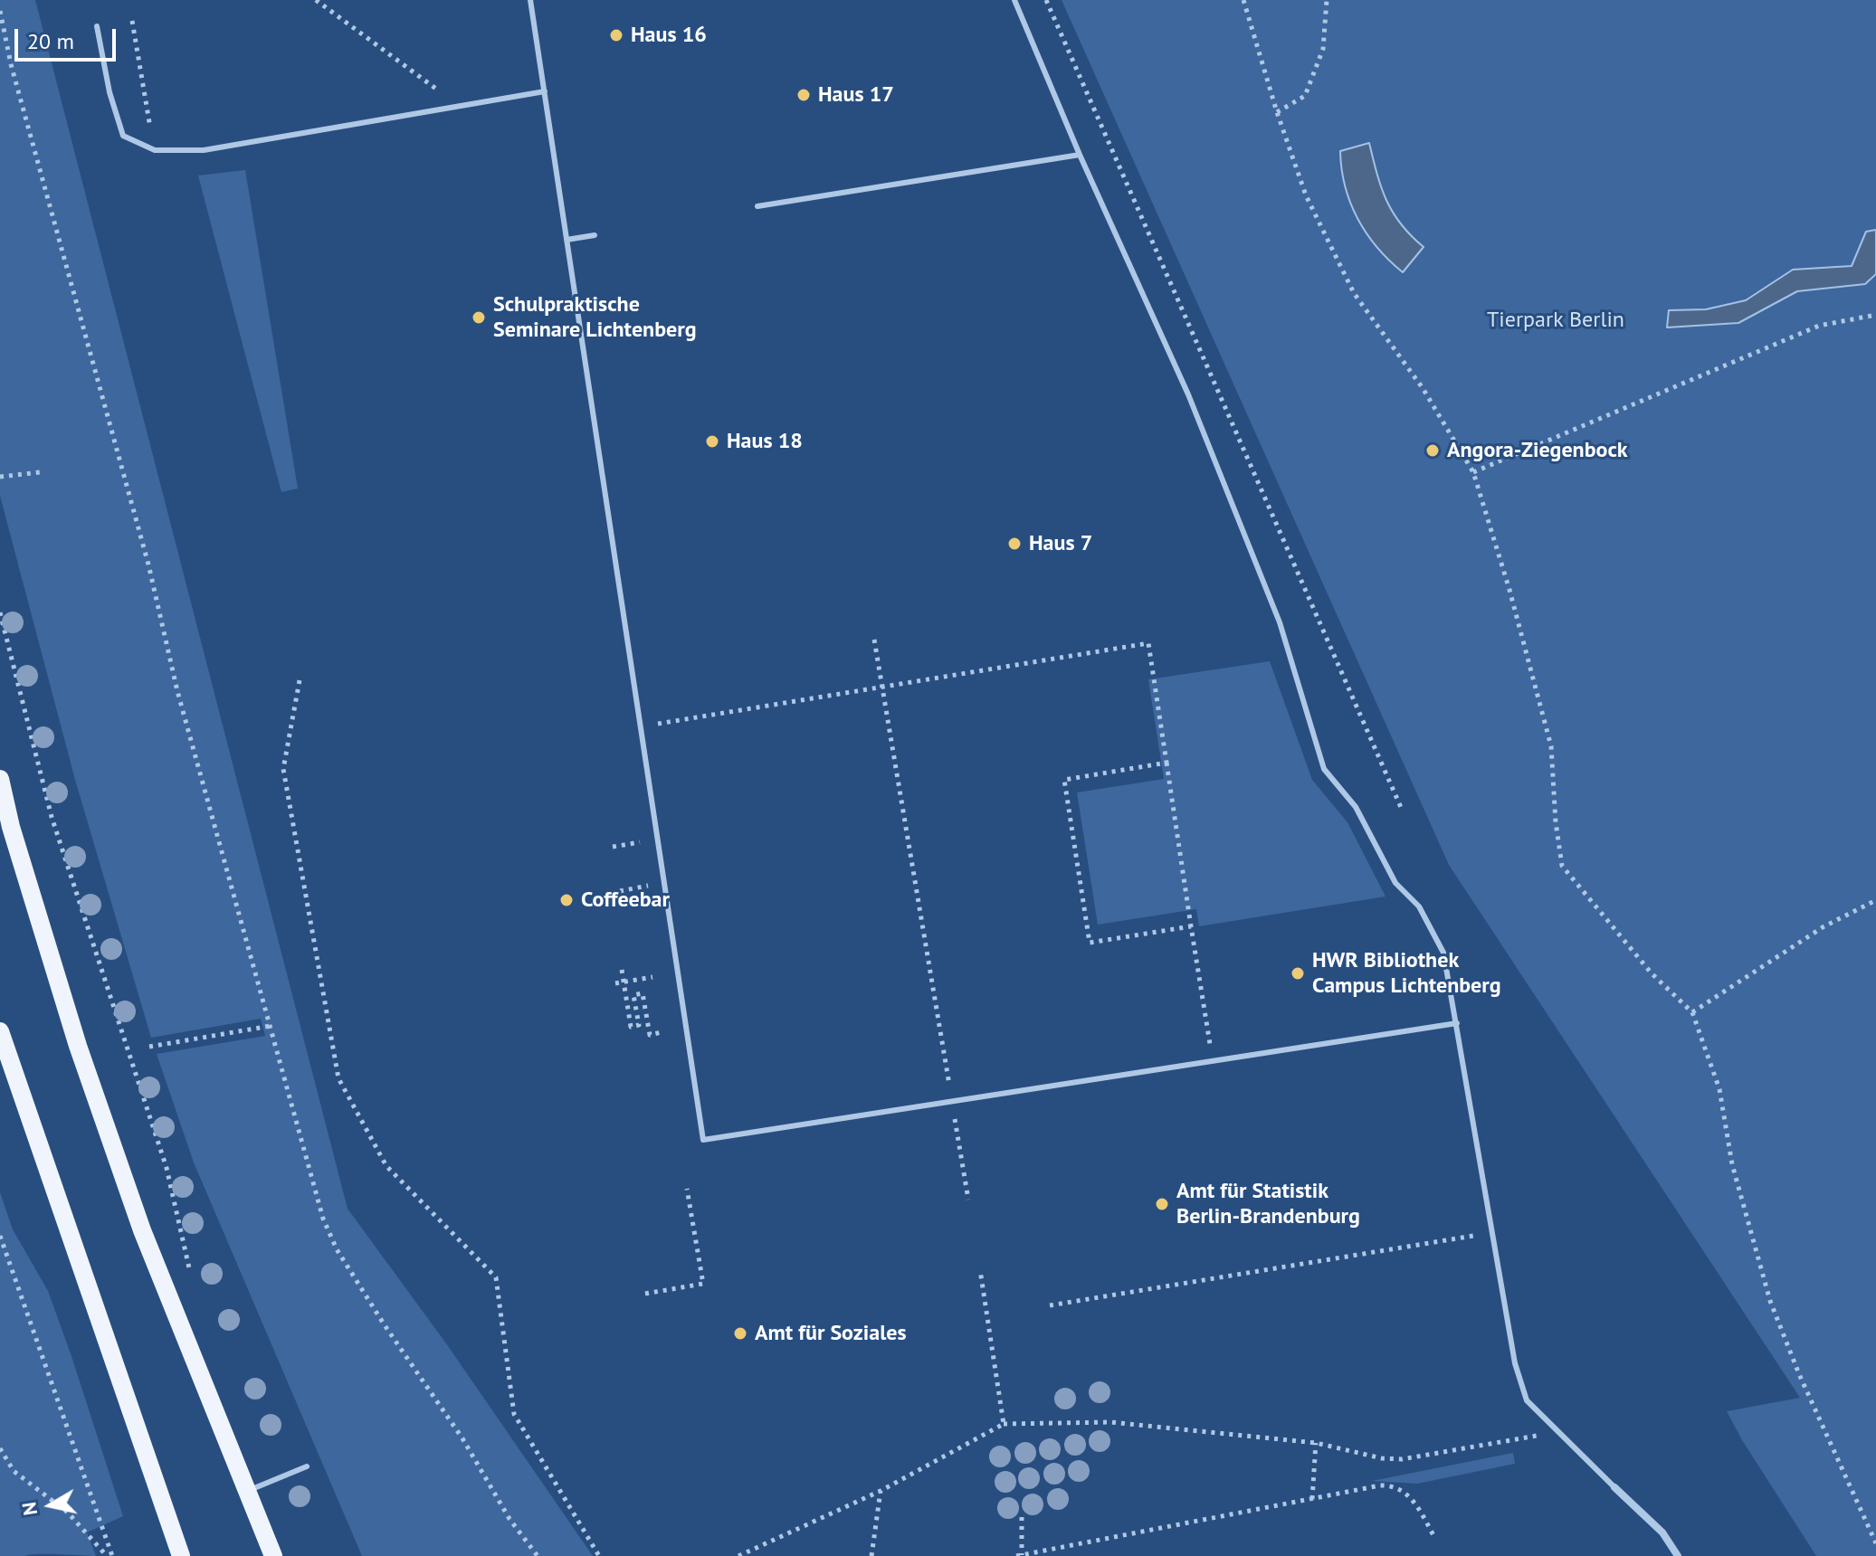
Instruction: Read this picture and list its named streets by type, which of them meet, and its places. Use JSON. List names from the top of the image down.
{
  "parks": ["Tierpark Berlin"],
  "places": [
    "Haus 16",
    "Haus 17",
    "Schulpraktische Seminare Lichtenberg",
    "Haus 18",
    "Angora-Ziegenbock",
    "Haus 7",
    "Coffeebar",
    "HWR Bibliothek Campus Lichtenberg",
    "Amt für Statistik Berlin-Brandenburg",
    "Amt für Soziales"
  ],
  "scale_bar": "20 m",
  "north": "left"
}
